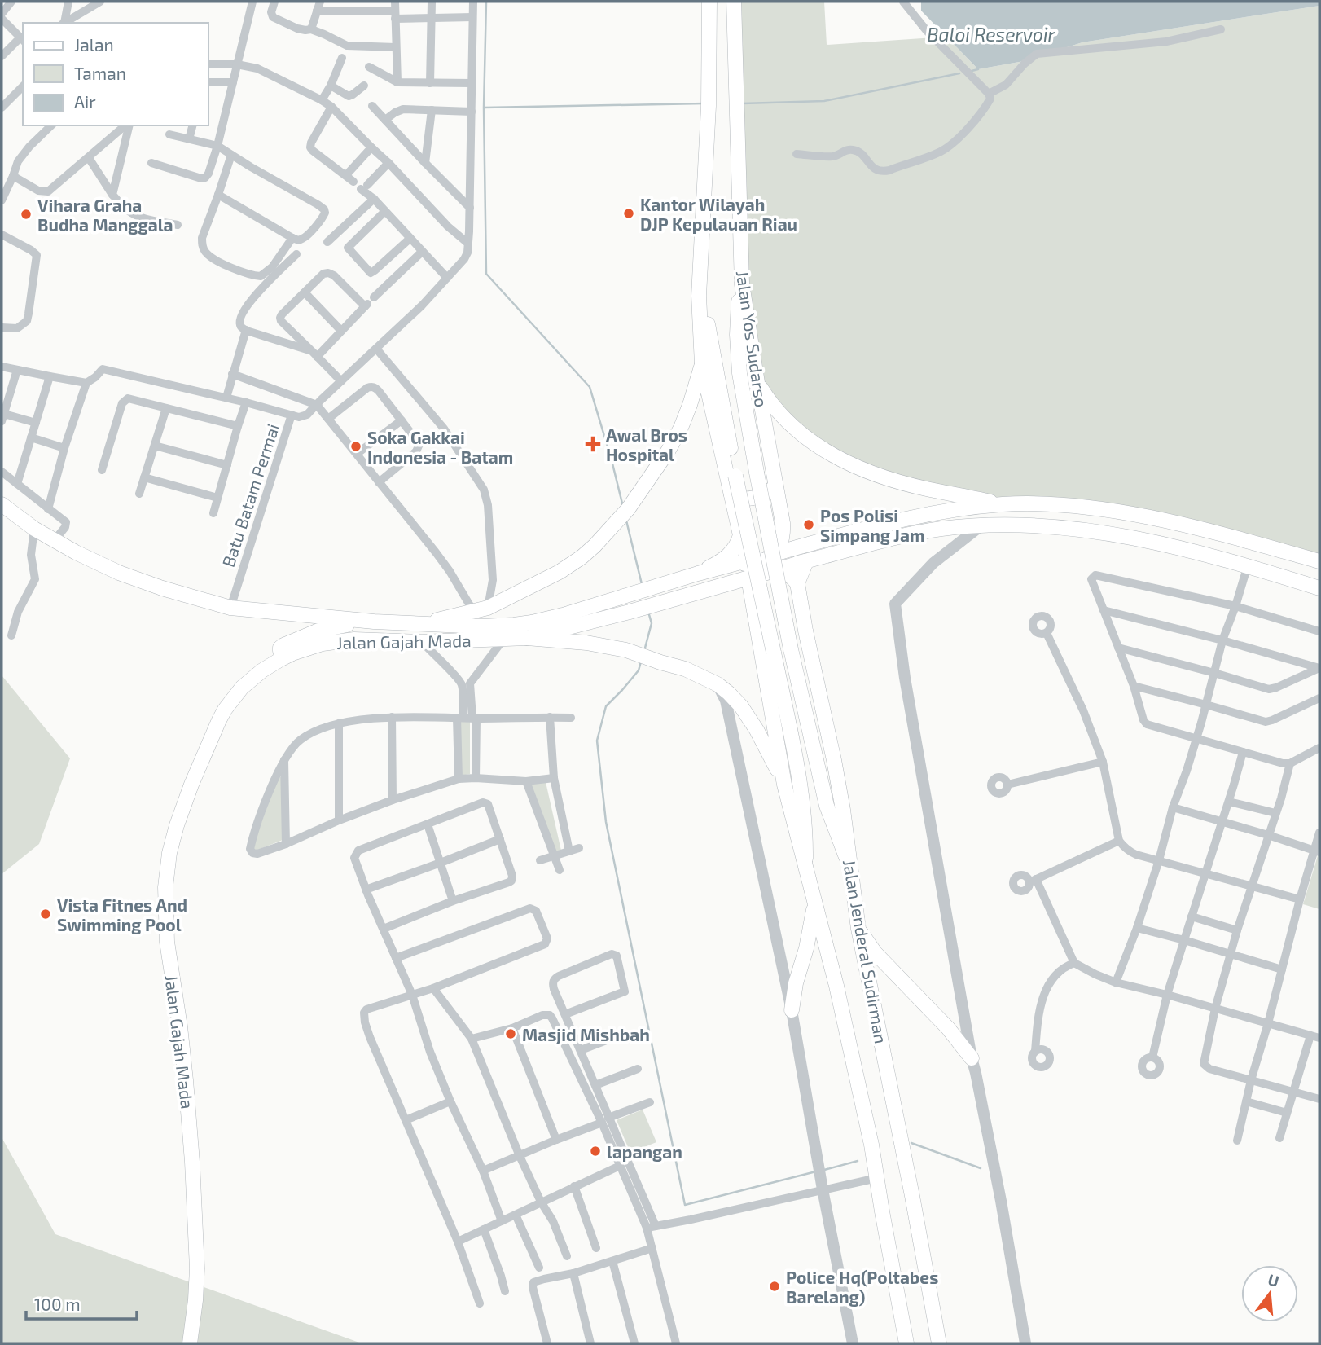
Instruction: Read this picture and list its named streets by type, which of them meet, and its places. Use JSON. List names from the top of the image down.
{
  "streets": {
    "main road": ["Jalan Yos Sudarso", "Jalan Gajah Mada", "Jalan Jenderal Sudirman"],
    "street": ["Batu Batam Permai"]
  },
  "crossings": [
    ["Jalan Yos Sudarso", "Jalan Gajah Mada"],
    ["Jalan Yos Sudarso", "Jalan Jenderal Sudirman"],
    ["Batu Batam Permai", "Jalan Gajah Mada"],
    ["Jalan Gajah Mada", "Jalan Jenderal Sudirman"]
  ],
  "water": ["Baloi Reservoir"],
  "places": {
    "other": [
      "Kantor Wilayah DJP Kepulauan Riau",
      "Vihara Graha Budha Manggala",
      "Soka Gakkai Indonesia - Batam",
      "Pos Polisi Simpang Jam",
      "Vista Fitnes And Swimming Pool",
      "Masjid Mishbah",
      "lapangan",
      "Police Hq(Poltabes Barelang)"
    ],
    "health": ["Awal Bros Hospital"]
  },
  "legend": ["Jalan", "Taman", "Air"],
  "scale_bar": "100 m",
  "north": "top"
}
